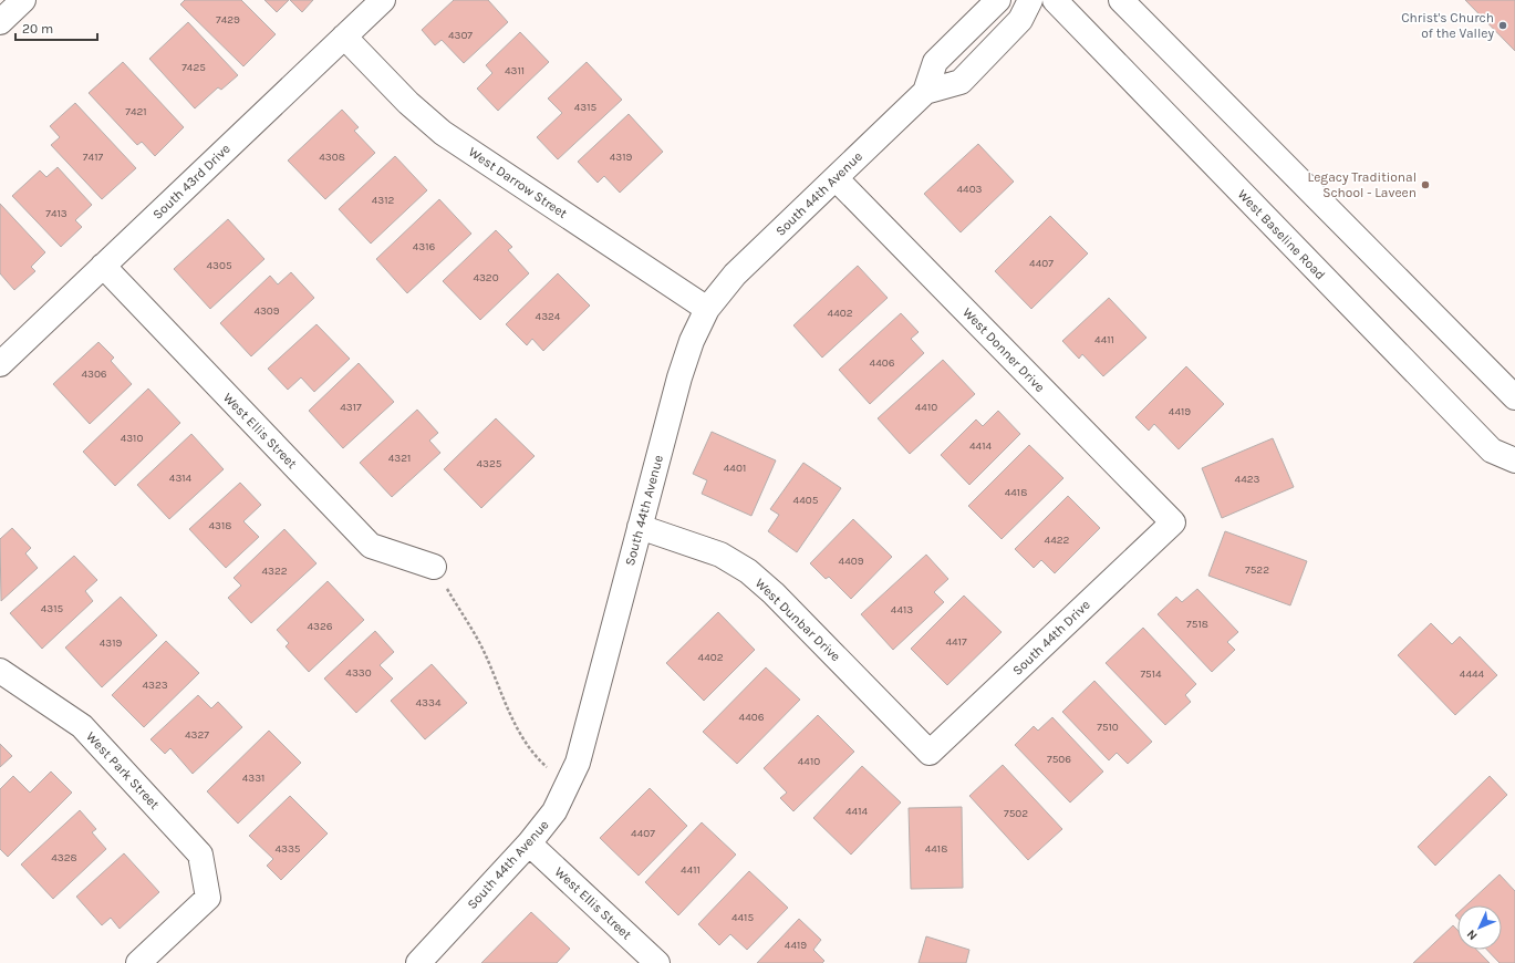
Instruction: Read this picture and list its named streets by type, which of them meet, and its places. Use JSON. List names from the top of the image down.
{
  "streets": {
    "street": [
      "South 43rd Drive",
      "West Darrow Street",
      "South 44th Avenue",
      "West Baseline Road",
      "West Donner Drive",
      "West Ellis Street",
      "West Dunbar Drive",
      "South 44th Drive",
      "West Park Street"
    ]
  },
  "crossings": [
    ["South 43rd Drive", "West Darrow Street"],
    ["South 43rd Drive", "West Ellis Street"],
    ["West Darrow Street", "South 44th Avenue"],
    ["South 44th Avenue", "West Donner Drive"],
    ["South 44th Avenue", "West Ellis Street"],
    ["South 44th Avenue", "West Dunbar Drive"],
    ["West Donner Drive", "South 44th Drive"],
    ["West Dunbar Drive", "South 44th Drive"]
  ],
  "places": ["Christ's Church of the Valley", "Legacy Traditional School - Laveen"],
  "house_numbers": [
    "7429",
    "4307",
    "7425",
    "4311",
    "4315",
    "7421",
    "7417",
    "4308",
    "4319",
    "4403",
    "4312",
    "7413",
    "4316",
    "4407",
    "4305",
    "4320",
    "4309",
    "4402",
    "4324",
    "4411",
    "4406",
    "4306",
    "4317",
    "4410",
    "4419",
    "4310",
    "4414",
    "4321",
    "4325",
    "4401",
    "4314",
    "4423",
    "4418",
    "4405",
    "4318",
    "4422",
    "4409",
    "7522",
    "4322",
    "4315",
    "4413",
    "7518",
    "4326",
    "4417",
    "4319",
    "4402",
    "4330",
    "7514",
    "4444",
    "4323",
    "4334",
    "4406",
    "7510",
    "4327",
    "7506",
    "4410",
    "4331",
    "4414",
    "7502",
    "4407",
    "4335",
    "4418",
    "4328",
    "4411",
    "4415",
    "4419"
  ],
  "scale_bar": "20 m",
  "north": "bottom left"
}
